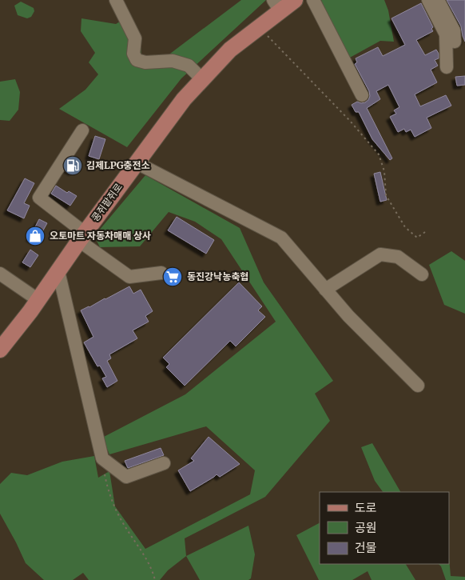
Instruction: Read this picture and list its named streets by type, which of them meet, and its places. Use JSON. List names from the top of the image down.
{
  "streets": {
    "main road": ["콩쥐팥쥐로"]
  },
  "places": {
    "fuel station": ["김제LPG충전소"],
    "shop": ["오토마트 자동차매매 상사"],
    "supermarket": ["동진강낙농축협"]
  },
  "legend": ["도로", "공원", "건물"]
}
